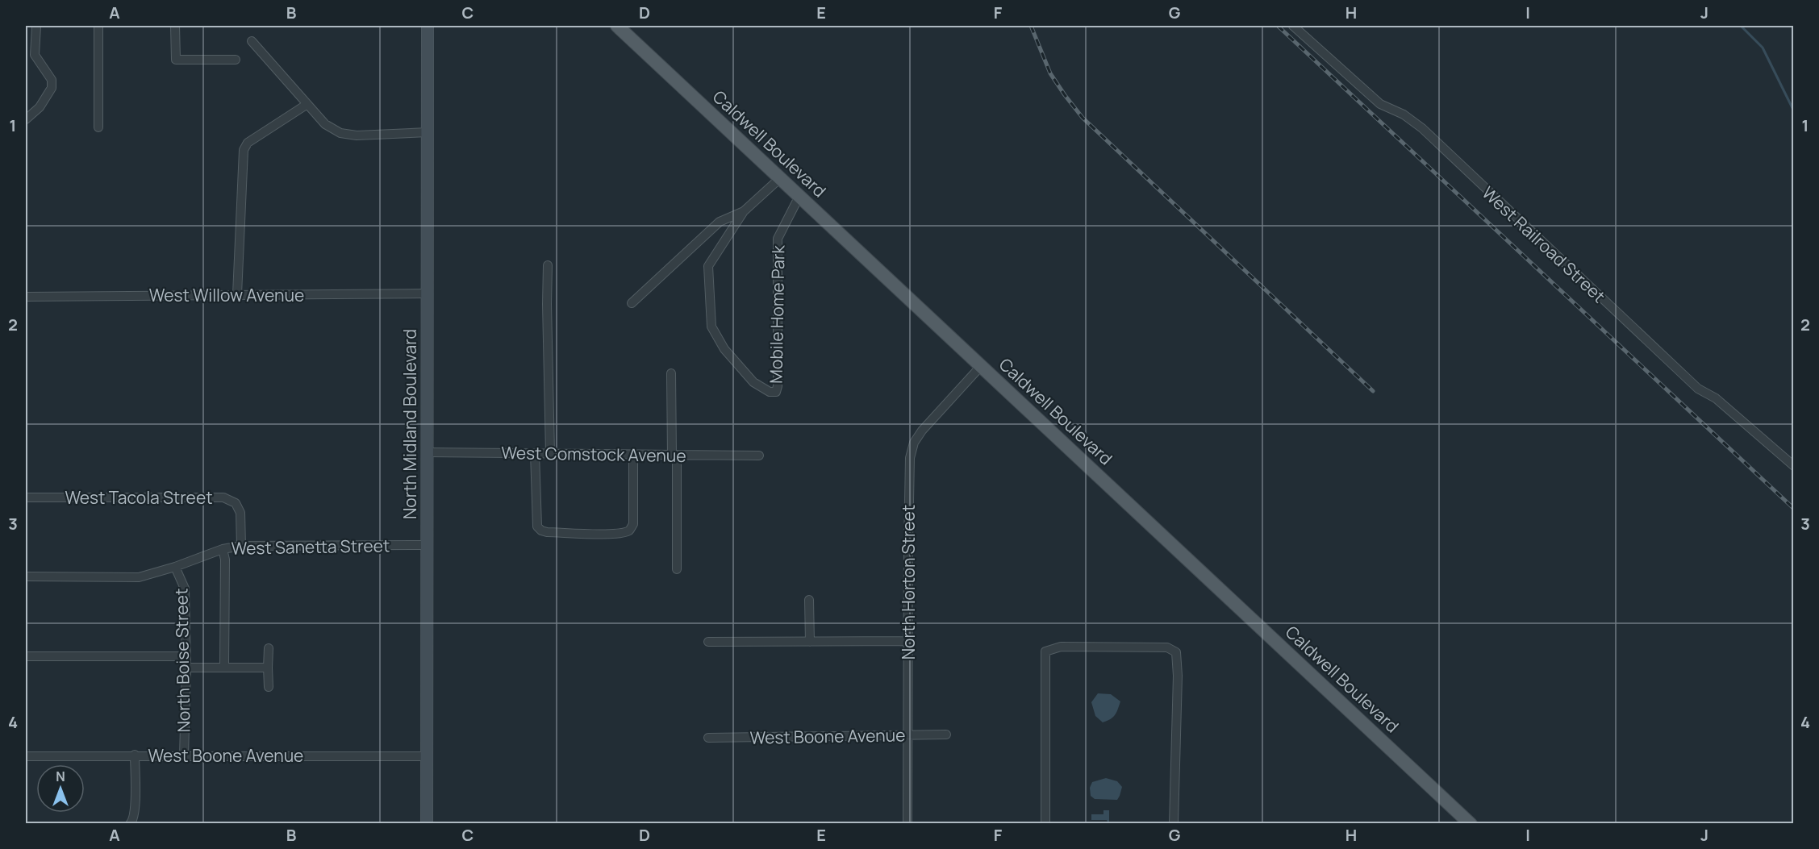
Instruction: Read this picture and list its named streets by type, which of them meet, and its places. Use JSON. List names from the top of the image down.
{
  "streets": {
    "main road": ["Caldwell Boulevard", "North Midland Boulevard"],
    "street": [
      "West Railroad Street",
      "West Willow Avenue",
      "Mobile Home Park",
      "West Comstock Avenue",
      "West Tacola Street",
      "West Sanetta Street",
      "North Horton Street",
      "North Boise Street",
      "West Boone Avenue"
    ]
  },
  "crossings": [
    ["Caldwell Boulevard", "Mobile Home Park"],
    ["Caldwell Boulevard", "North Horton Street"],
    ["West Willow Avenue", "North Midland Boulevard"],
    ["North Midland Boulevard", "West Comstock Avenue"],
    ["North Midland Boulevard", "West Sanetta Street"],
    ["North Midland Boulevard", "West Boone Avenue"],
    ["West Tacola Street", "West Sanetta Street"],
    ["West Sanetta Street", "North Boise Street"],
    ["North Horton Street", "West Boone Avenue"],
    ["North Boise Street", "West Boone Avenue"]
  ],
  "north": "top",
  "grid": {
    "columns": [
      "A",
      "B",
      "C",
      "D",
      "E",
      "F",
      "G",
      "H",
      "I",
      "J"
    ],
    "rows": [
      "1",
      "2",
      "3",
      "4"
    ]
  }
}
